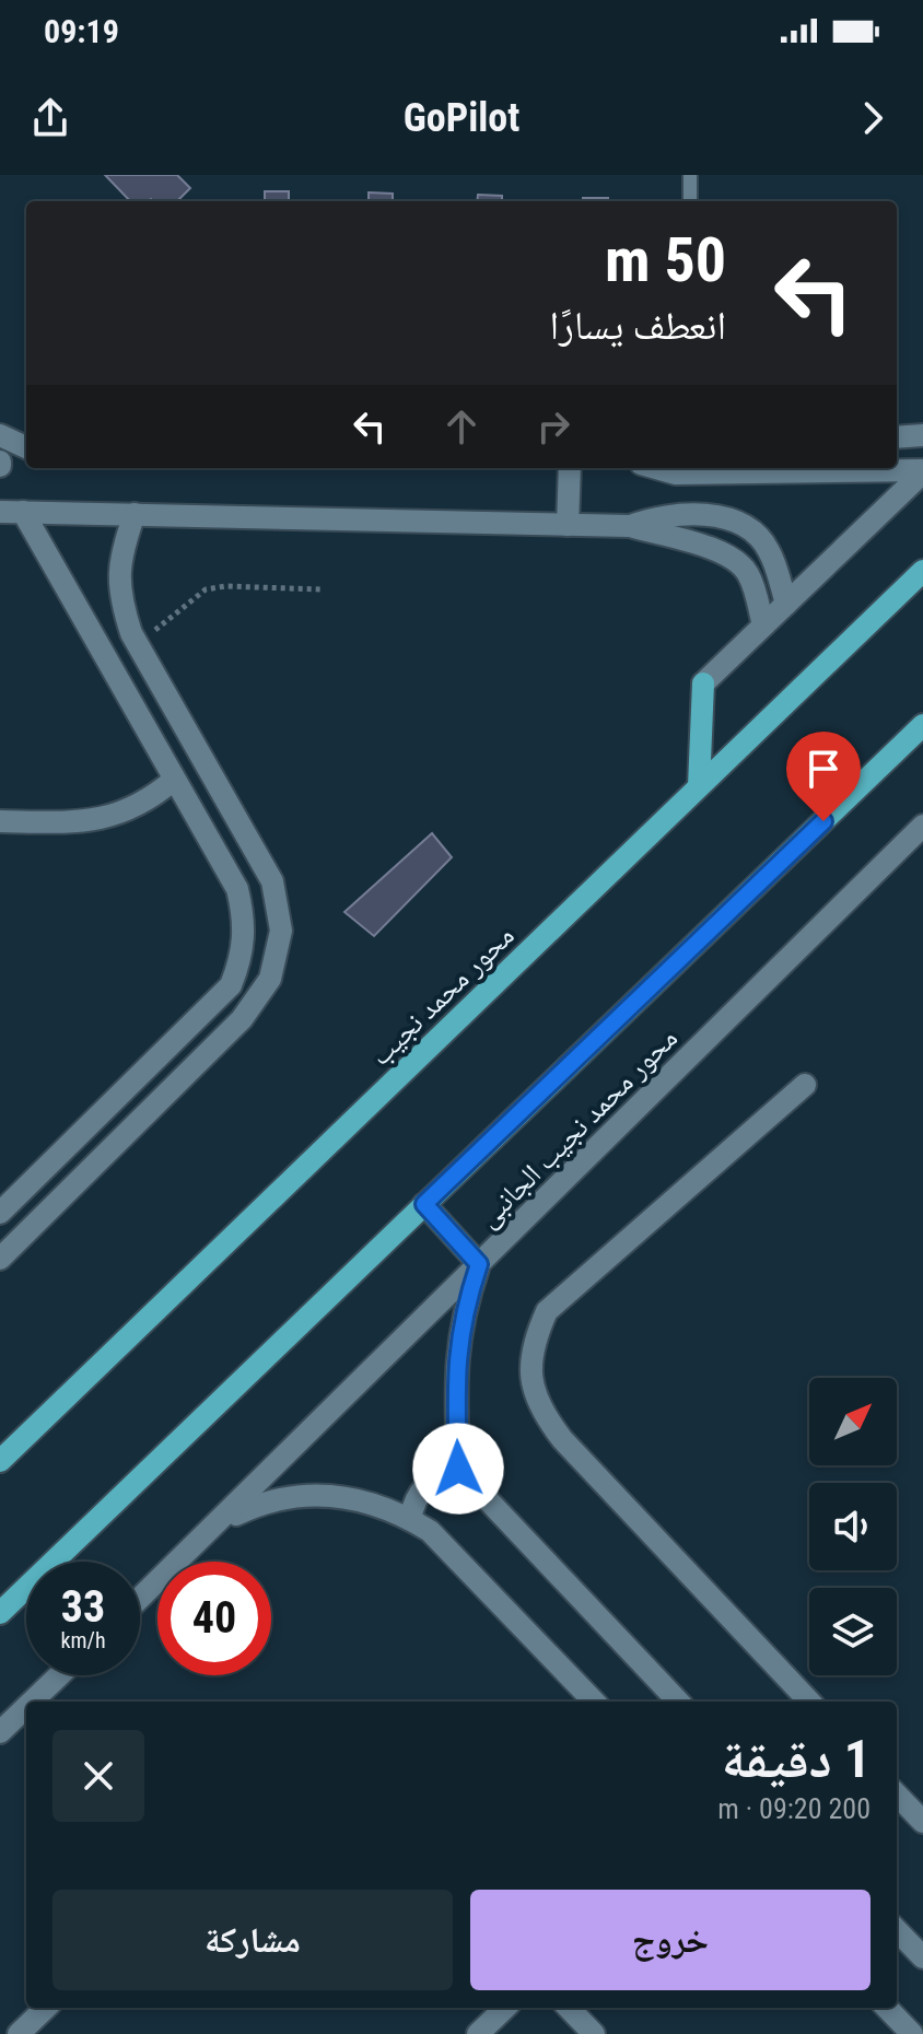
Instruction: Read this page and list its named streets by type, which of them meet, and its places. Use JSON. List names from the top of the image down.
{
  "streets": {
    "main road": ["محور محمد نجيب"],
    "street": ["محور محمد نجيب الجانبى"]
  },
  "north": "top right",
  "page": {
    "status": "09:19",
    "header": "GoPilot",
    "turn": ["50 m", "انعطف يسارًا"],
    "speed": "33 km/h",
    "limit": "40",
    "heading": ["1 دقيقة", "200 m · 09:20"],
    "buttons": ["خروج", "مشاركة"]
  }
}
